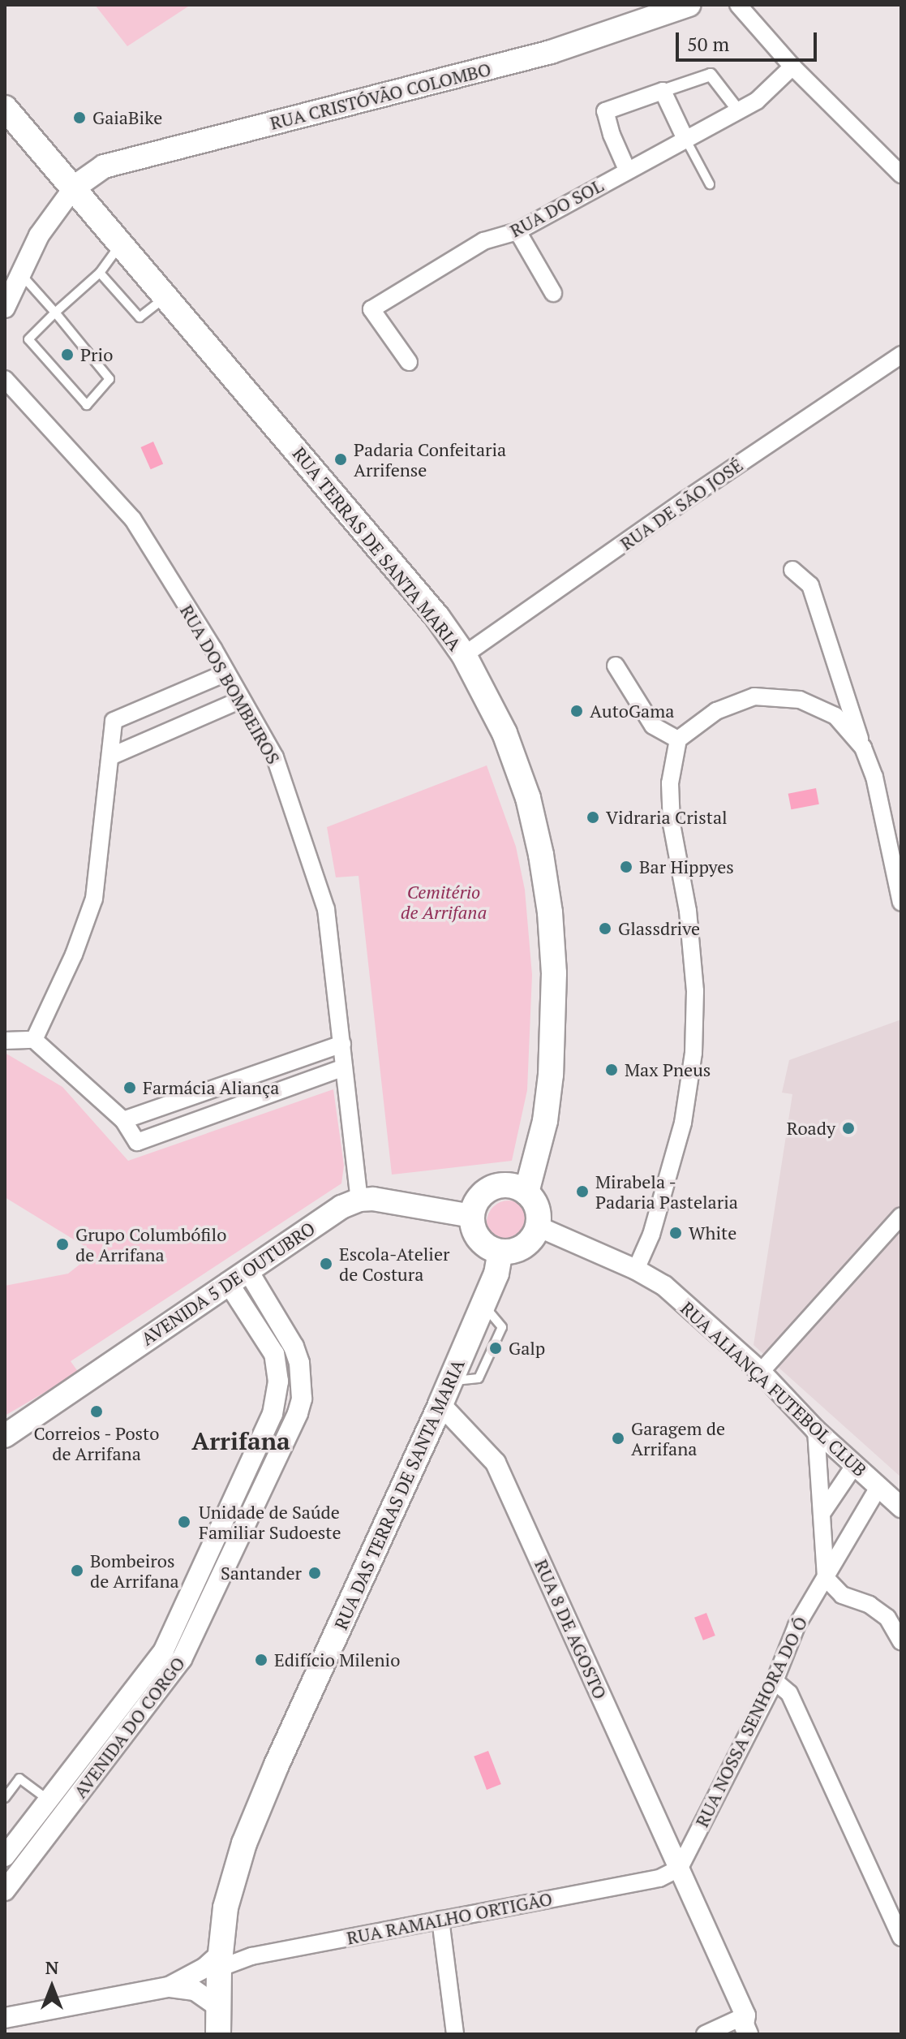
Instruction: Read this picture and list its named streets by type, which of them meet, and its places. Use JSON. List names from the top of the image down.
{
  "streets": {
    "main road": [
      "RUA CRISTÓVÃO COLOMBO",
      "RUA TERRAS DE SANTA MARIA",
      "AVENIDA 5 DE OUTUBRO",
      "RUA DAS TERRAS DE SANTA MARIA"
    ],
    "street": [
      "RUA DO SOL",
      "RUA DE SÃO JOSÉ",
      "RUA DOS BOMBEIROS",
      "RUA ALIANÇA FUTEBOL CLUB",
      "RUA 8 DE AGOSTO",
      "RUA NOSSA SENHORA DO Ó",
      "AVENIDA DO CORGO",
      "RUA RAMALHO ORTIGÃO"
    ]
  },
  "crossings": [
    ["RUA CRISTÓVÃO COLOMBO", "RUA TERRAS DE SANTA MARIA"],
    ["RUA DE SÃO JOSÉ", "RUA TERRAS DE SANTA MARIA"],
    ["RUA TERRAS DE SANTA MARIA", "RUA ALIANÇA FUTEBOL CLUB"],
    ["RUA TERRAS DE SANTA MARIA", "RUA DAS TERRAS DE SANTA MARIA"],
    ["RUA DOS BOMBEIROS", "AVENIDA 5 DE OUTUBRO"],
    ["AVENIDA 5 DE OUTUBRO", "AVENIDA DO CORGO"],
    ["RUA ALIANÇA FUTEBOL CLUB", "RUA DAS TERRAS DE SANTA MARIA"],
    ["RUA ALIANÇA FUTEBOL CLUB", "RUA NOSSA SENHORA DO Ó"],
    ["RUA DAS TERRAS DE SANTA MARIA", "RUA 8 DE AGOSTO"],
    ["RUA DAS TERRAS DE SANTA MARIA", "RUA RAMALHO ORTIGÃO"],
    ["RUA 8 DE AGOSTO", "RUA NOSSA SENHORA DO Ó"],
    ["RUA 8 DE AGOSTO", "RUA RAMALHO ORTIGÃO"],
    ["RUA NOSSA SENHORA DO Ó", "RUA RAMALHO ORTIGÃO"]
  ],
  "districts": ["Arrifana"],
  "parks": ["Cemitério de Arrifana"],
  "places": [
    "GaiaBike",
    "Prio",
    "Padaria Confeitaria Arrifense",
    "AutoGama",
    "Vidraria Cristal",
    "Bar Hippyes",
    "Glassdrive",
    "Max Pneus",
    "Farmácia Aliança",
    "Roady",
    "Mirabela - Padaria Pastelaria",
    "White",
    "Grupo Columbófilo de Arrifana",
    "Escola-Atelier de Costura",
    "Galp",
    "Correios - Posto de Arrifana",
    "Garagem de Arrifana",
    "Unidade de Saúde Familiar Sudoeste",
    "Bombeiros de Arrifana",
    "Santander",
    "Edifício Milenio"
  ],
  "scale_bar": "50 m",
  "north": "top"
}
